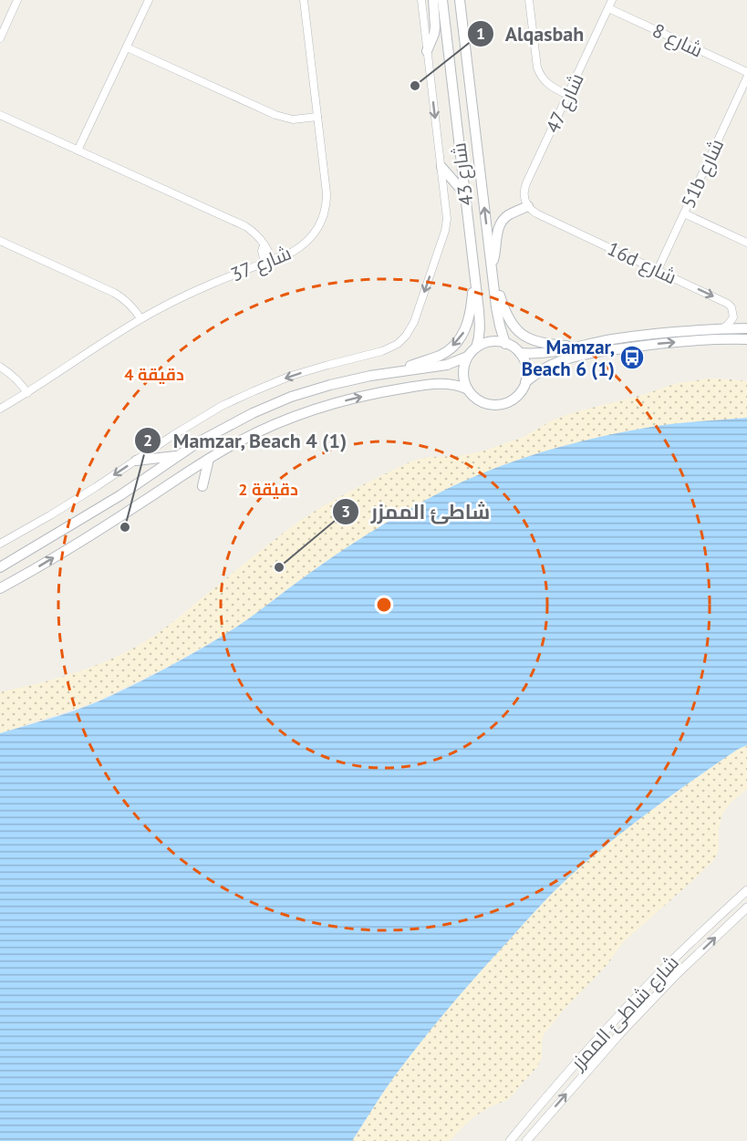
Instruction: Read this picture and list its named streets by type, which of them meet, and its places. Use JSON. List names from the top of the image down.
{
  "streets": {
    "main road": ["شارع 43"],
    "street": [
      "شارع 8",
      "شارع 47",
      "51b شارع",
      "16d شارع",
      "شارع 37",
      "شارع شاطئ الممزر"
    ]
  },
  "crossings": [
    ["شارع 8", "شارع 47"],
    ["شارع 47", "16d شارع"],
    ["51b شارع", "16d شارع"]
  ],
  "places": {
    "other": ["Alqasbah", "Mamzar, Beach 4 (1)", "شاطئ الممزر"],
    "bus stop": ["Mamzar, Beach 6 (1)"]
  },
  "rings": ["4 دقيقة", "2 دقيقة"]
}
